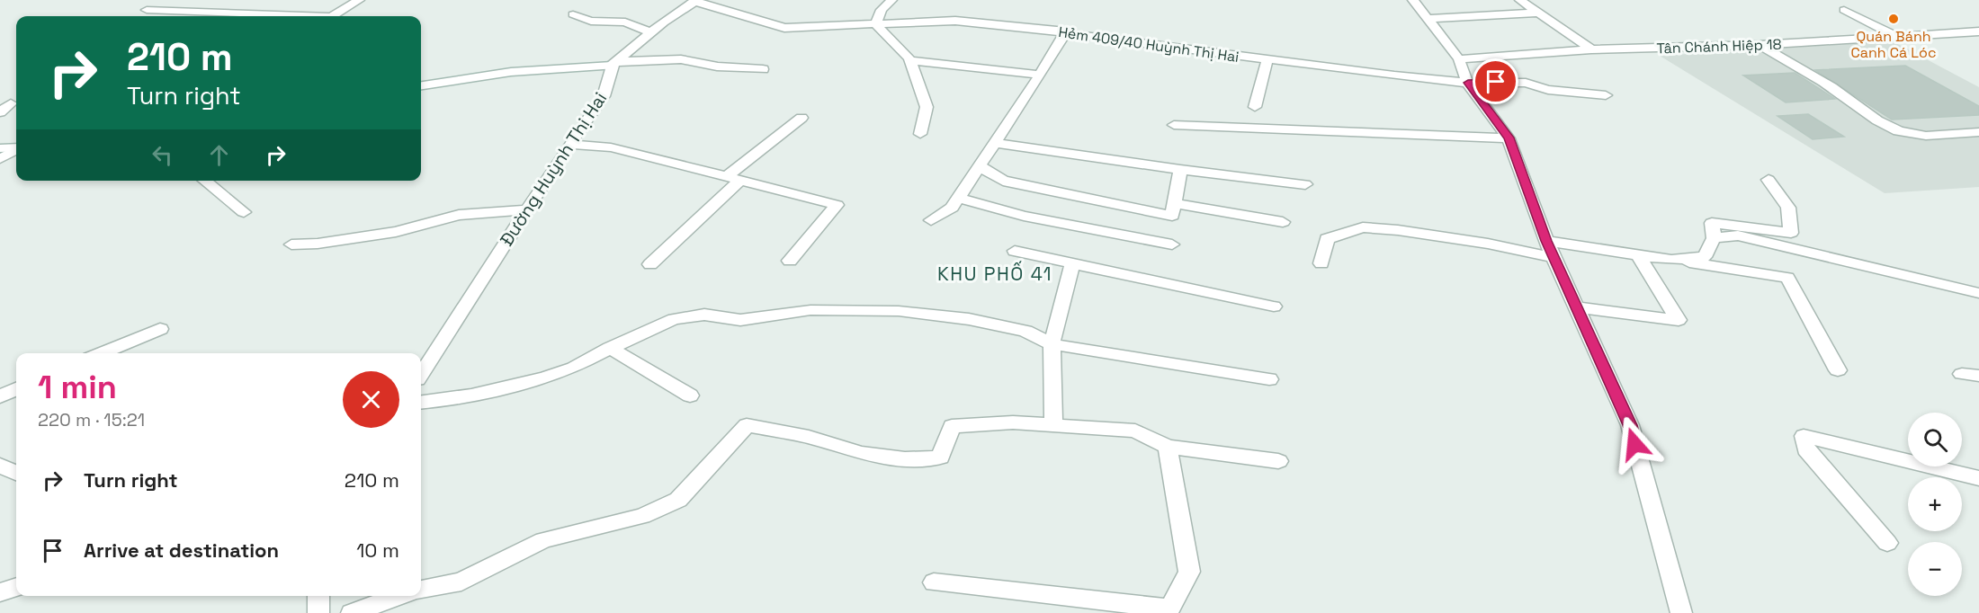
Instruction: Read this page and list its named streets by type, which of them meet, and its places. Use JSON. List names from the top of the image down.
{
  "streets": {
    "street": ["Hẻm 409/40 Huỳnh Thị Hai", "Tân Chánh Hiệp 18", "Đường Huỳnh Thị Hai"]
  },
  "districts": ["KHU PHỐ 41"],
  "places": ["Quán Bánh Canh Cá Lóc"],
  "page": {
    "turn": ["210 m", "Turn right"],
    "heading": ["1 min", "220 m · 15:21"],
    "map_buttons": ["+", "−"],
    "list": [
      {
        "name": "Turn right",
        "value": "210 m"
      },
      {
        "name": "Arrive at destination",
        "value": "10 m"
      }
    ]
  }
}
